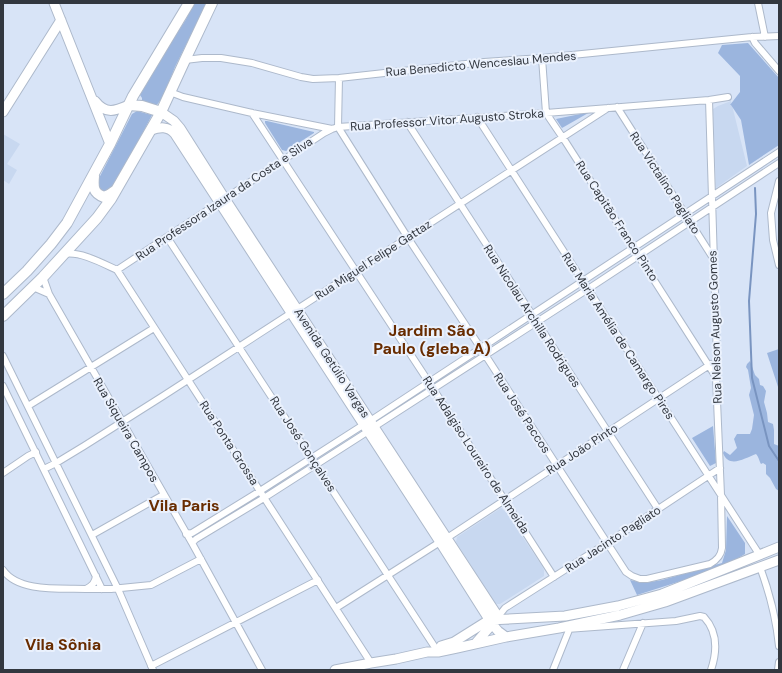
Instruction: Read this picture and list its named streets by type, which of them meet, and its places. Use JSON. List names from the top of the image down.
{
  "streets": {
    "street": [
      "Rua Benedicto Wenceslau Mendes",
      "Rua Professor Vitor Augusto Stroka",
      "Rua Victalino Pagliato",
      "Rua Professora Izaura da Costa e Silva",
      "Rua Capitão Franco Pinto",
      "Rua Miguel Felipe Gattaz",
      "Rua Nicolau Archilla Rodrigues",
      "Rua Nelson Augusto Gomes",
      "Rua Maria Amélia de Camargo Pires",
      "Avenida Getúlio Vargas",
      "Rua José Paccos",
      "Rua Siqueira Campos",
      "Rua Ponta Grossa",
      "Rua José Gonçalves",
      "Rua João Pinto",
      "Rua Adalgiso Loureiro de Almeida",
      "Rua Jacinto Pagliato"
    ]
  },
  "crossings": [
    ["Rua Professor Vitor Augusto Stroka", "Rua Victalino Pagliato"],
    ["Rua Professor Vitor Augusto Stroka", "Rua Professora Izaura da Costa e Silva"],
    ["Rua Professor Vitor Augusto Stroka", "Rua Capitão Franco Pinto"],
    ["Rua Professor Vitor Augusto Stroka", "Rua Miguel Felipe Gattaz"],
    ["Rua Professor Vitor Augusto Stroka", "Rua Nicolau Archilla Rodrigues"],
    ["Rua Professor Vitor Augusto Stroka", "Rua Nelson Augusto Gomes"],
    ["Rua Professor Vitor Augusto Stroka", "Rua Maria Amélia de Camargo Pires"],
    ["Rua Professor Vitor Augusto Stroka", "Rua José Paccos"],
    ["Rua Professor Vitor Augusto Stroka", "Rua Adalgiso Loureiro de Almeida"],
    ["Rua Victalino Pagliato", "Rua Nelson Augusto Gomes"],
    ["Rua Professora Izaura da Costa e Silva", "Avenida Getúlio Vargas"],
    ["Rua Professora Izaura da Costa e Silva", "Rua José Paccos"],
    ["Rua Professora Izaura da Costa e Silva", "Rua Ponta Grossa"],
    ["Rua Professora Izaura da Costa e Silva", "Rua José Gonçalves"],
    ["Rua Professora Izaura da Costa e Silva", "Rua Adalgiso Loureiro de Almeida"],
    ["Rua Capitão Franco Pinto", "Rua Miguel Felipe Gattaz"],
    ["Rua Capitão Franco Pinto", "Rua Nelson Augusto Gomes"],
    ["Rua Capitão Franco Pinto", "Rua João Pinto"],
    ["Rua Miguel Felipe Gattaz", "Rua Nicolau Archilla Rodrigues"],
    ["Rua Miguel Felipe Gattaz", "Rua Maria Amélia de Camargo Pires"],
    ["Rua Miguel Felipe Gattaz", "Avenida Getúlio Vargas"],
    ["Rua Miguel Felipe Gattaz", "Rua José Paccos"],
    ["Rua Miguel Felipe Gattaz", "Rua Siqueira Campos"],
    ["Rua Miguel Felipe Gattaz", "Rua Ponta Grossa"],
    ["Rua Miguel Felipe Gattaz", "Rua José Gonçalves"],
    ["Rua Miguel Felipe Gattaz", "Rua Adalgiso Loureiro de Almeida"],
    ["Rua Nicolau Archilla Rodrigues", "Rua João Pinto"],
    ["Rua Nicolau Archilla Rodrigues", "Rua Jacinto Pagliato"],
    ["Rua Nelson Augusto Gomes", "Rua Maria Amélia de Camargo Pires"],
    ["Rua Nelson Augusto Gomes", "Rua José Paccos"],
    ["Rua Nelson Augusto Gomes", "Rua João Pinto"],
    ["Rua Nelson Augusto Gomes", "Rua Jacinto Pagliato"],
    ["Rua Maria Amélia de Camargo Pires", "Rua João Pinto"],
    ["Rua Maria Amélia de Camargo Pires", "Rua Jacinto Pagliato"],
    ["Avenida Getúlio Vargas", "Rua João Pinto"],
    ["Avenida Getúlio Vargas", "Rua Jacinto Pagliato"],
    ["Rua José Paccos", "Rua João Pinto"],
    ["Rua José Paccos", "Rua Jacinto Pagliato"],
    ["Rua Ponta Grossa", "Rua João Pinto"],
    ["Rua José Gonçalves", "Rua João Pinto"],
    ["Rua João Pinto", "Rua Adalgiso Loureiro de Almeida"],
    ["Rua Adalgiso Loureiro de Almeida", "Rua Jacinto Pagliato"]
  ],
  "districts": ["Jardim São Paulo (gleba A)", "Vila Paris", "Vila Sônia"]
}
